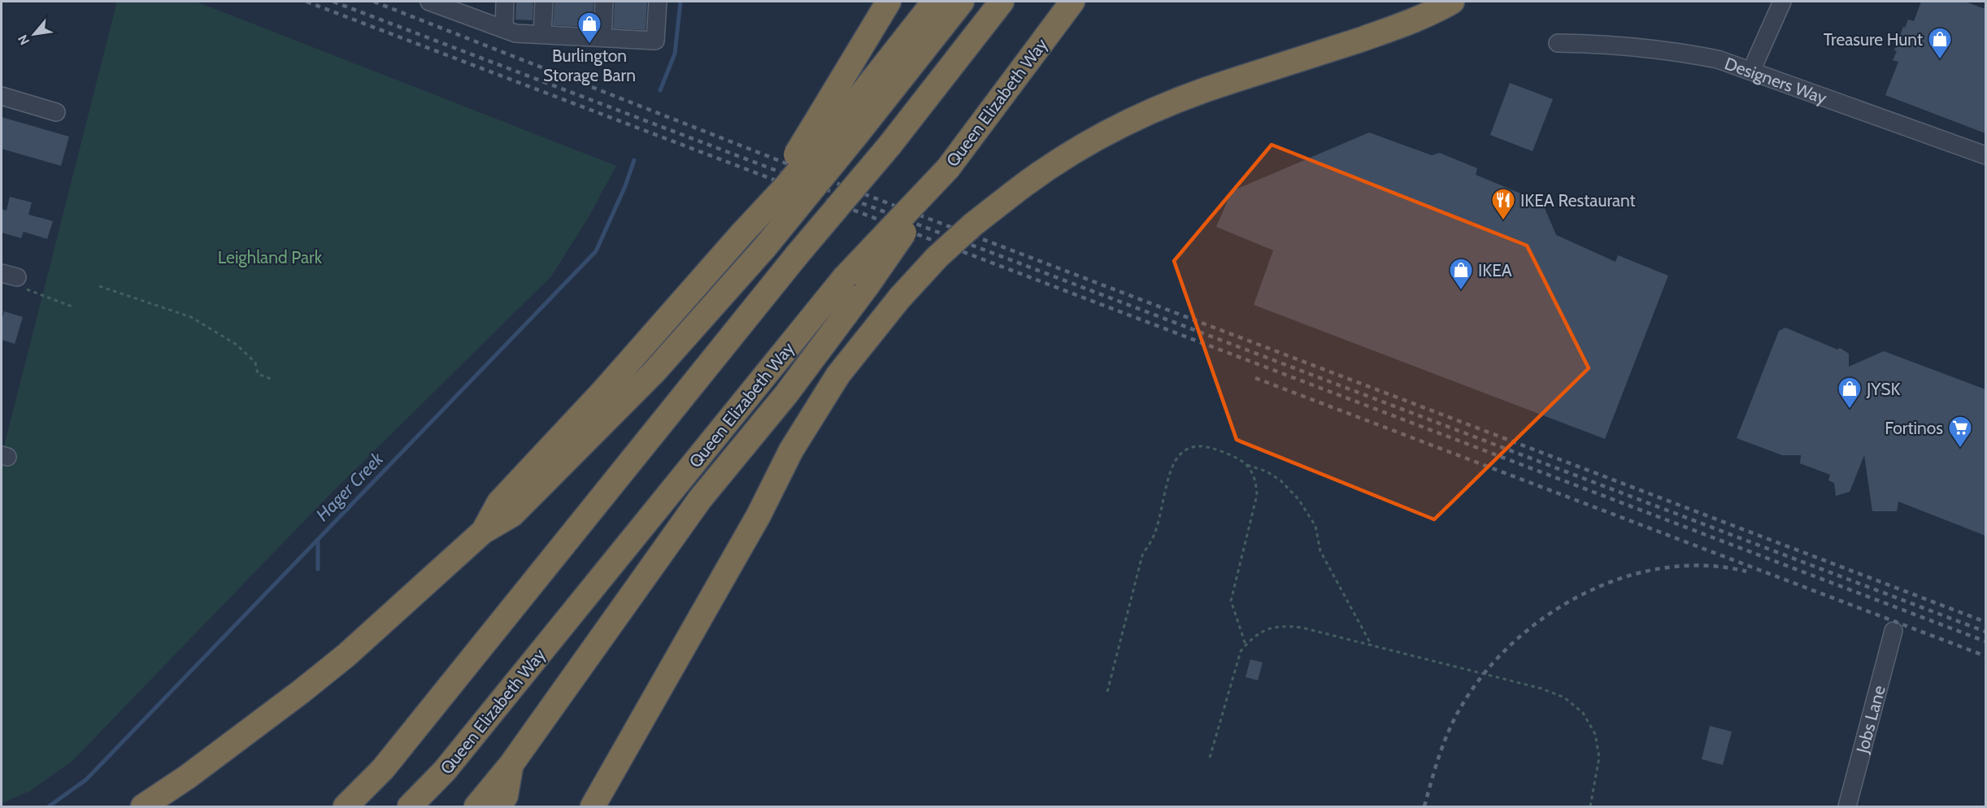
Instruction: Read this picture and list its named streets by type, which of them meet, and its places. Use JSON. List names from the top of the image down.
{
  "streets": {
    "highway": ["Queen Elizabeth Way"],
    "street": ["Designers Way", "Jobs Lane"]
  },
  "water": ["Hager Creek"],
  "parks": ["Leighland Park"],
  "places": {
    "shop": [
      "Burlington Storage Barn",
      "Treasure Hunt",
      "IKEA",
      "JYSK"
    ],
    "restaurant": ["IKEA Restaurant"],
    "supermarket": ["Fortinos"]
  },
  "north": "bottom left"
}
